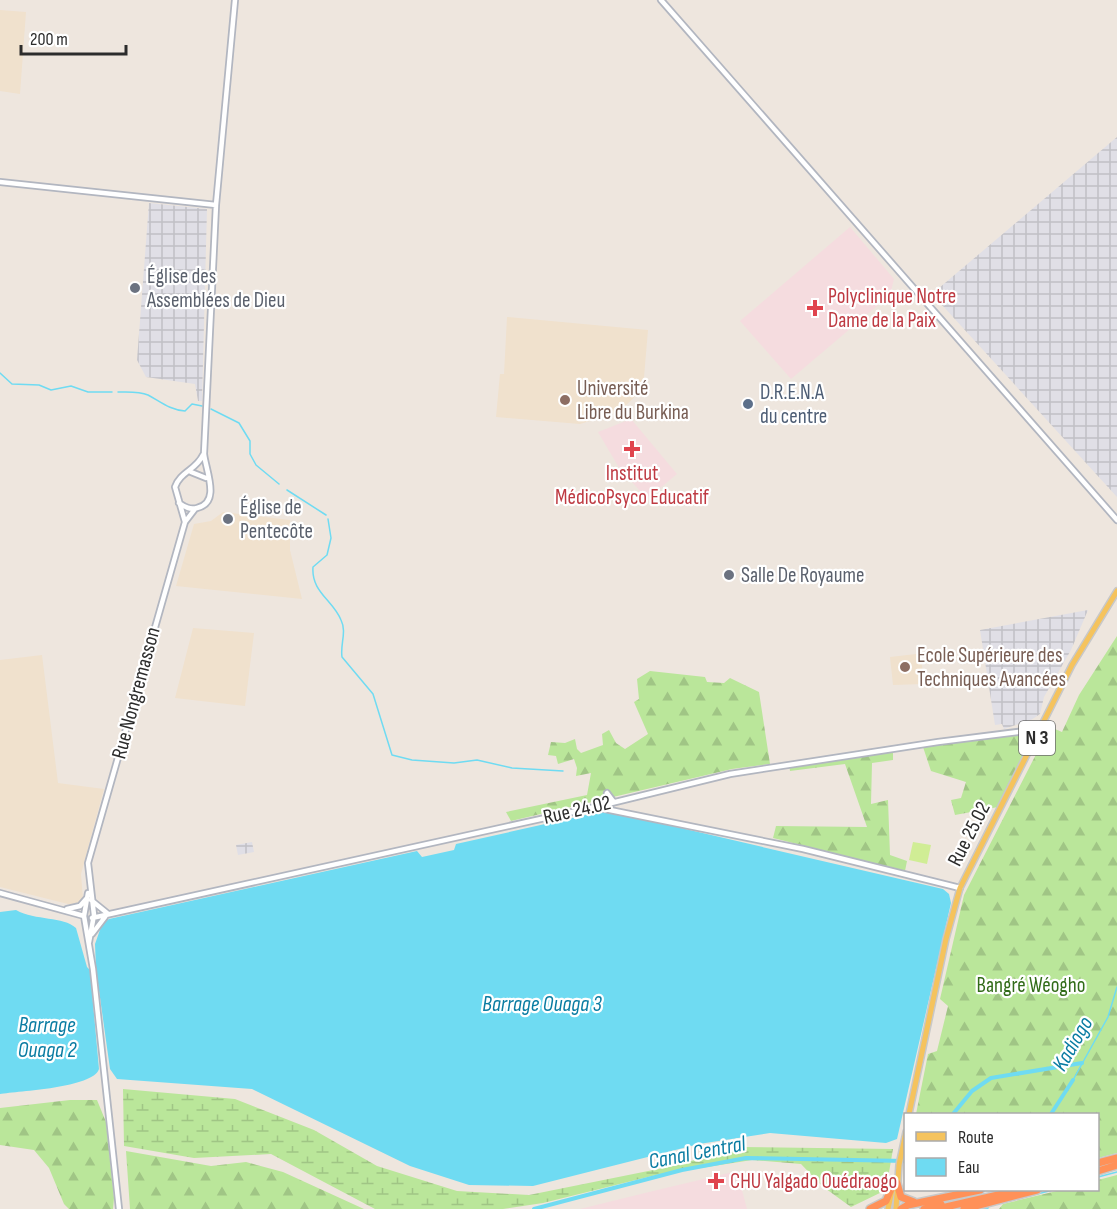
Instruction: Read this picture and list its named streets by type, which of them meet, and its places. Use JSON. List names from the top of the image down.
{
  "streets": {
    "main road": ["N 3", "Rue 25.02"],
    "street": ["Rue Nongremasson", "Rue 24.02"]
  },
  "crossings": [
    ["Rue Nongremasson", "Rue 24.02"],
    ["Rue 24.02", "Rue 25.02"]
  ],
  "water": [
    "Barrage Ouaga 3",
    "Barrage Ouaga 2",
    "Kadiogo",
    "Canal Central"
  ],
  "parks": ["Bangré Wéogho"],
  "places": {
    "other": [
      "Église des Assemblées de Dieu",
      "Université Libre du Burkina",
      "D.R.E.N.A du centre",
      "Église de Pentecôte",
      "Salle De Royaume",
      "Ecole Supérieure des Techniques Avancées"
    ],
    "health": ["Polyclinique Notre Dame de la Paix", "Institut MédicoPsyco Educatif", "CHU Yalgado Ouédraogo"]
  },
  "legend": ["Route", "Eau"],
  "scale_bar": "200 m"
}
